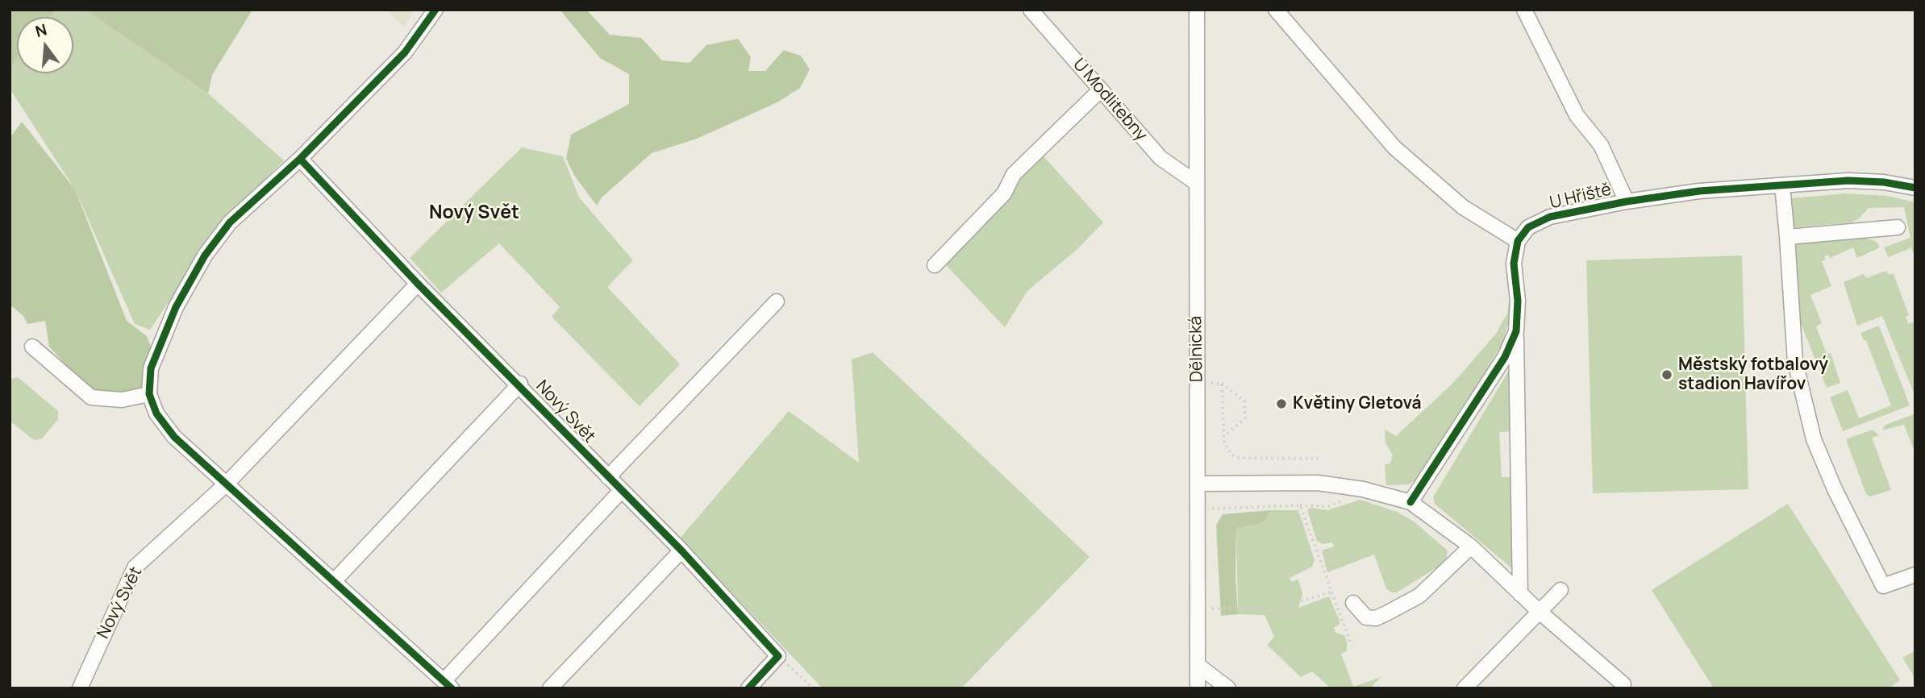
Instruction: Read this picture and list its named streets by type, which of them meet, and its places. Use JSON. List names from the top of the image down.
{
  "streets": {
    "street": [
      "U Modlitebny",
      "U Hřiště",
      "Dělnická",
      "Nový Svět"
    ]
  },
  "crossings": [
    ["U Modlitebny", "Dělnická"]
  ],
  "districts": ["Nový Svět"],
  "places": ["Městský fotbalový stadion Havířov", "Květiny Gletová"],
  "north": "top"
}
